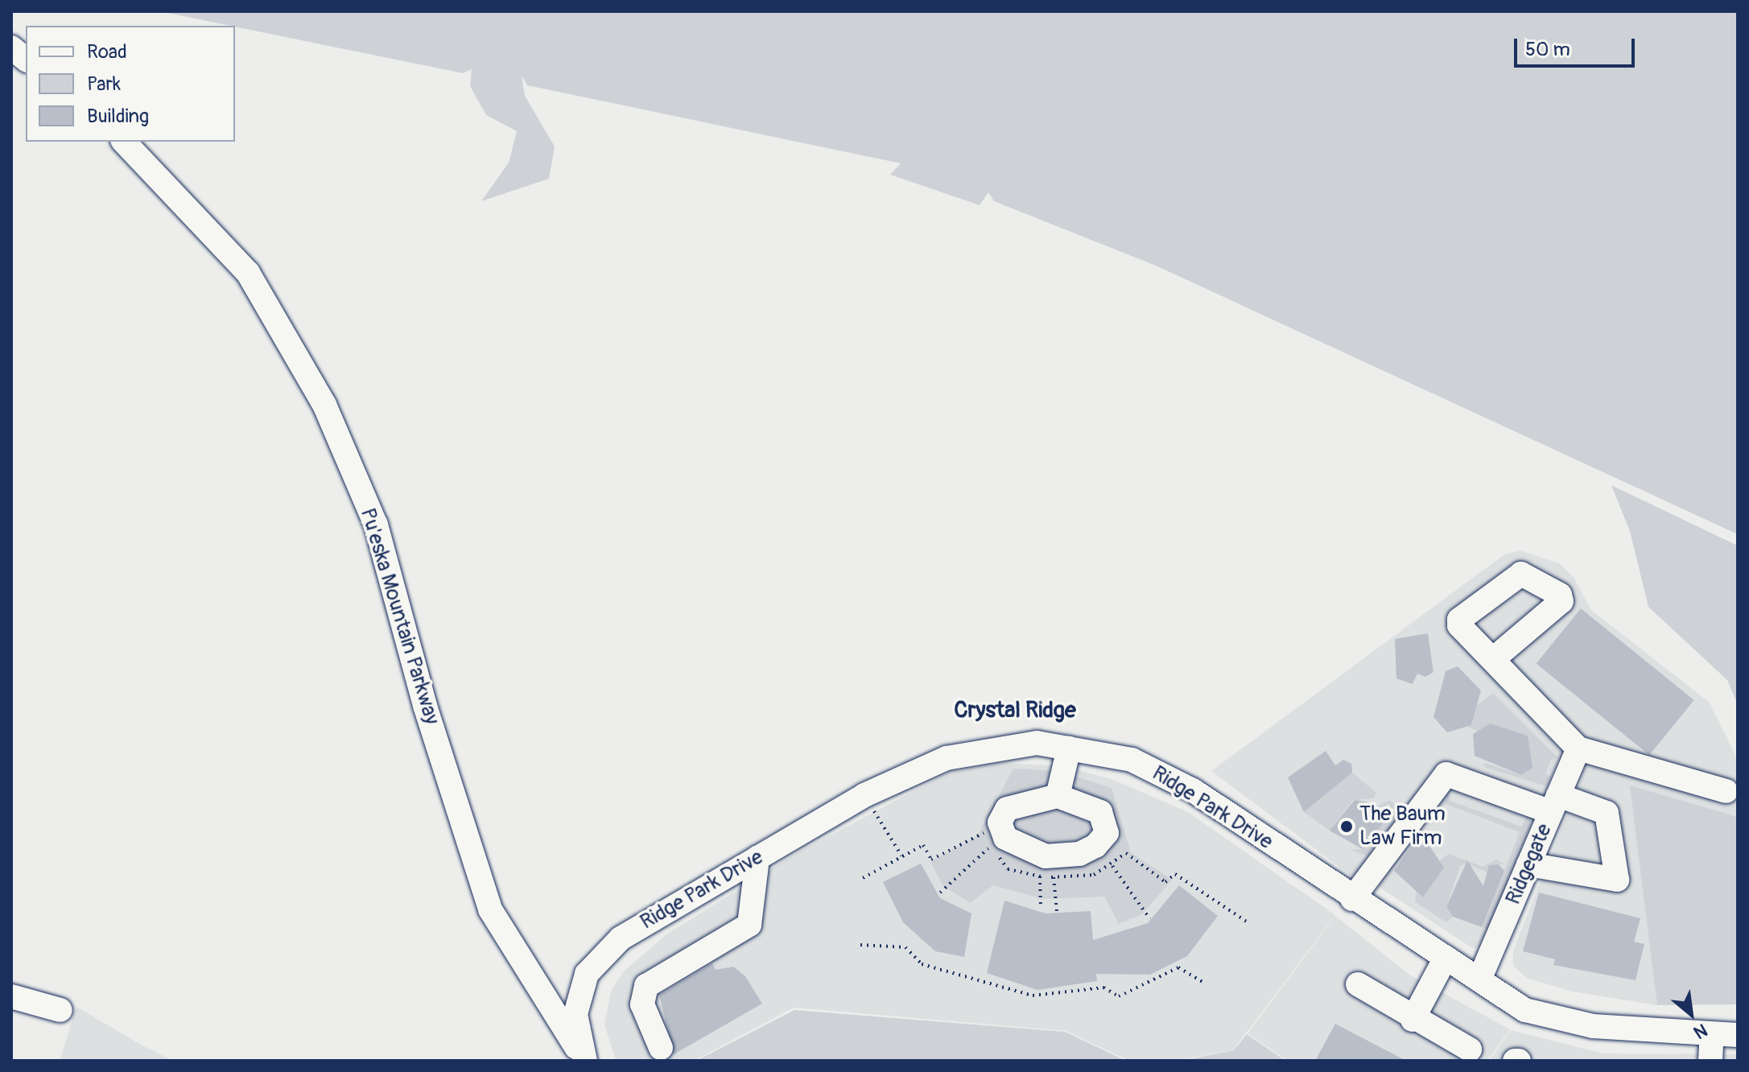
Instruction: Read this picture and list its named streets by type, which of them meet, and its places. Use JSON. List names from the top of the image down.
{
  "streets": {
    "street": ["Pu'eska Mountain Parkway", "Ridge Park Drive", "Ridgegate"]
  },
  "crossings": [
    ["Pu'eska Mountain Parkway", "Ridge Park Drive"],
    ["Ridge Park Drive", "Ridgegate"]
  ],
  "districts": ["Crystal Ridge"],
  "places": ["The Baum Law Firm"],
  "legend": ["Road", "Park", "Building"],
  "scale_bar": "50 m",
  "north": "bottom right"
}
